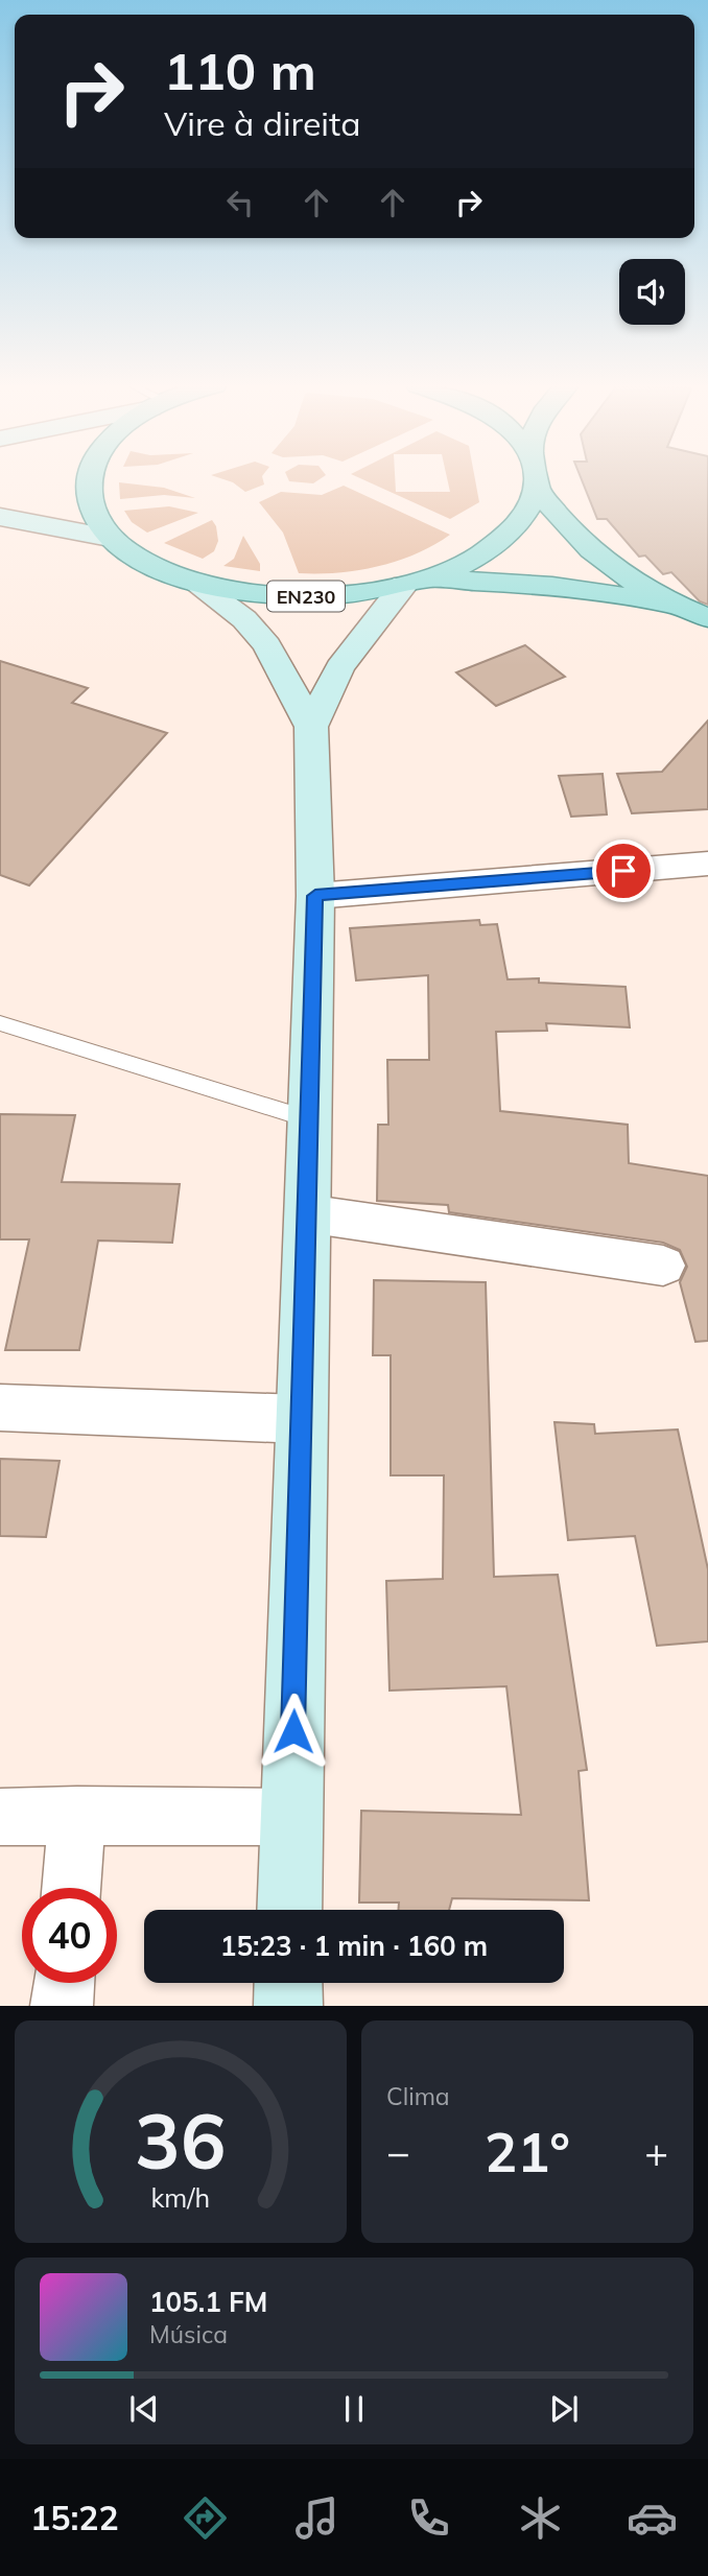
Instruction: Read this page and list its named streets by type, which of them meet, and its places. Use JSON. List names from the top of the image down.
{
  "streets": {
    "main road": ["EN230"]
  },
  "page": {
    "turn": ["110 m", "Vire à direita"],
    "limit": "40",
    "trip": "15:23 · 1 min · 160 m",
    "tile": "Clima",
    "heat": ["−", "21°", "+"],
    "song": ["105.1 FM", "Música"],
    "tabs": "15:22",
    "gauge": ["36", "km/h"]
  }
}
